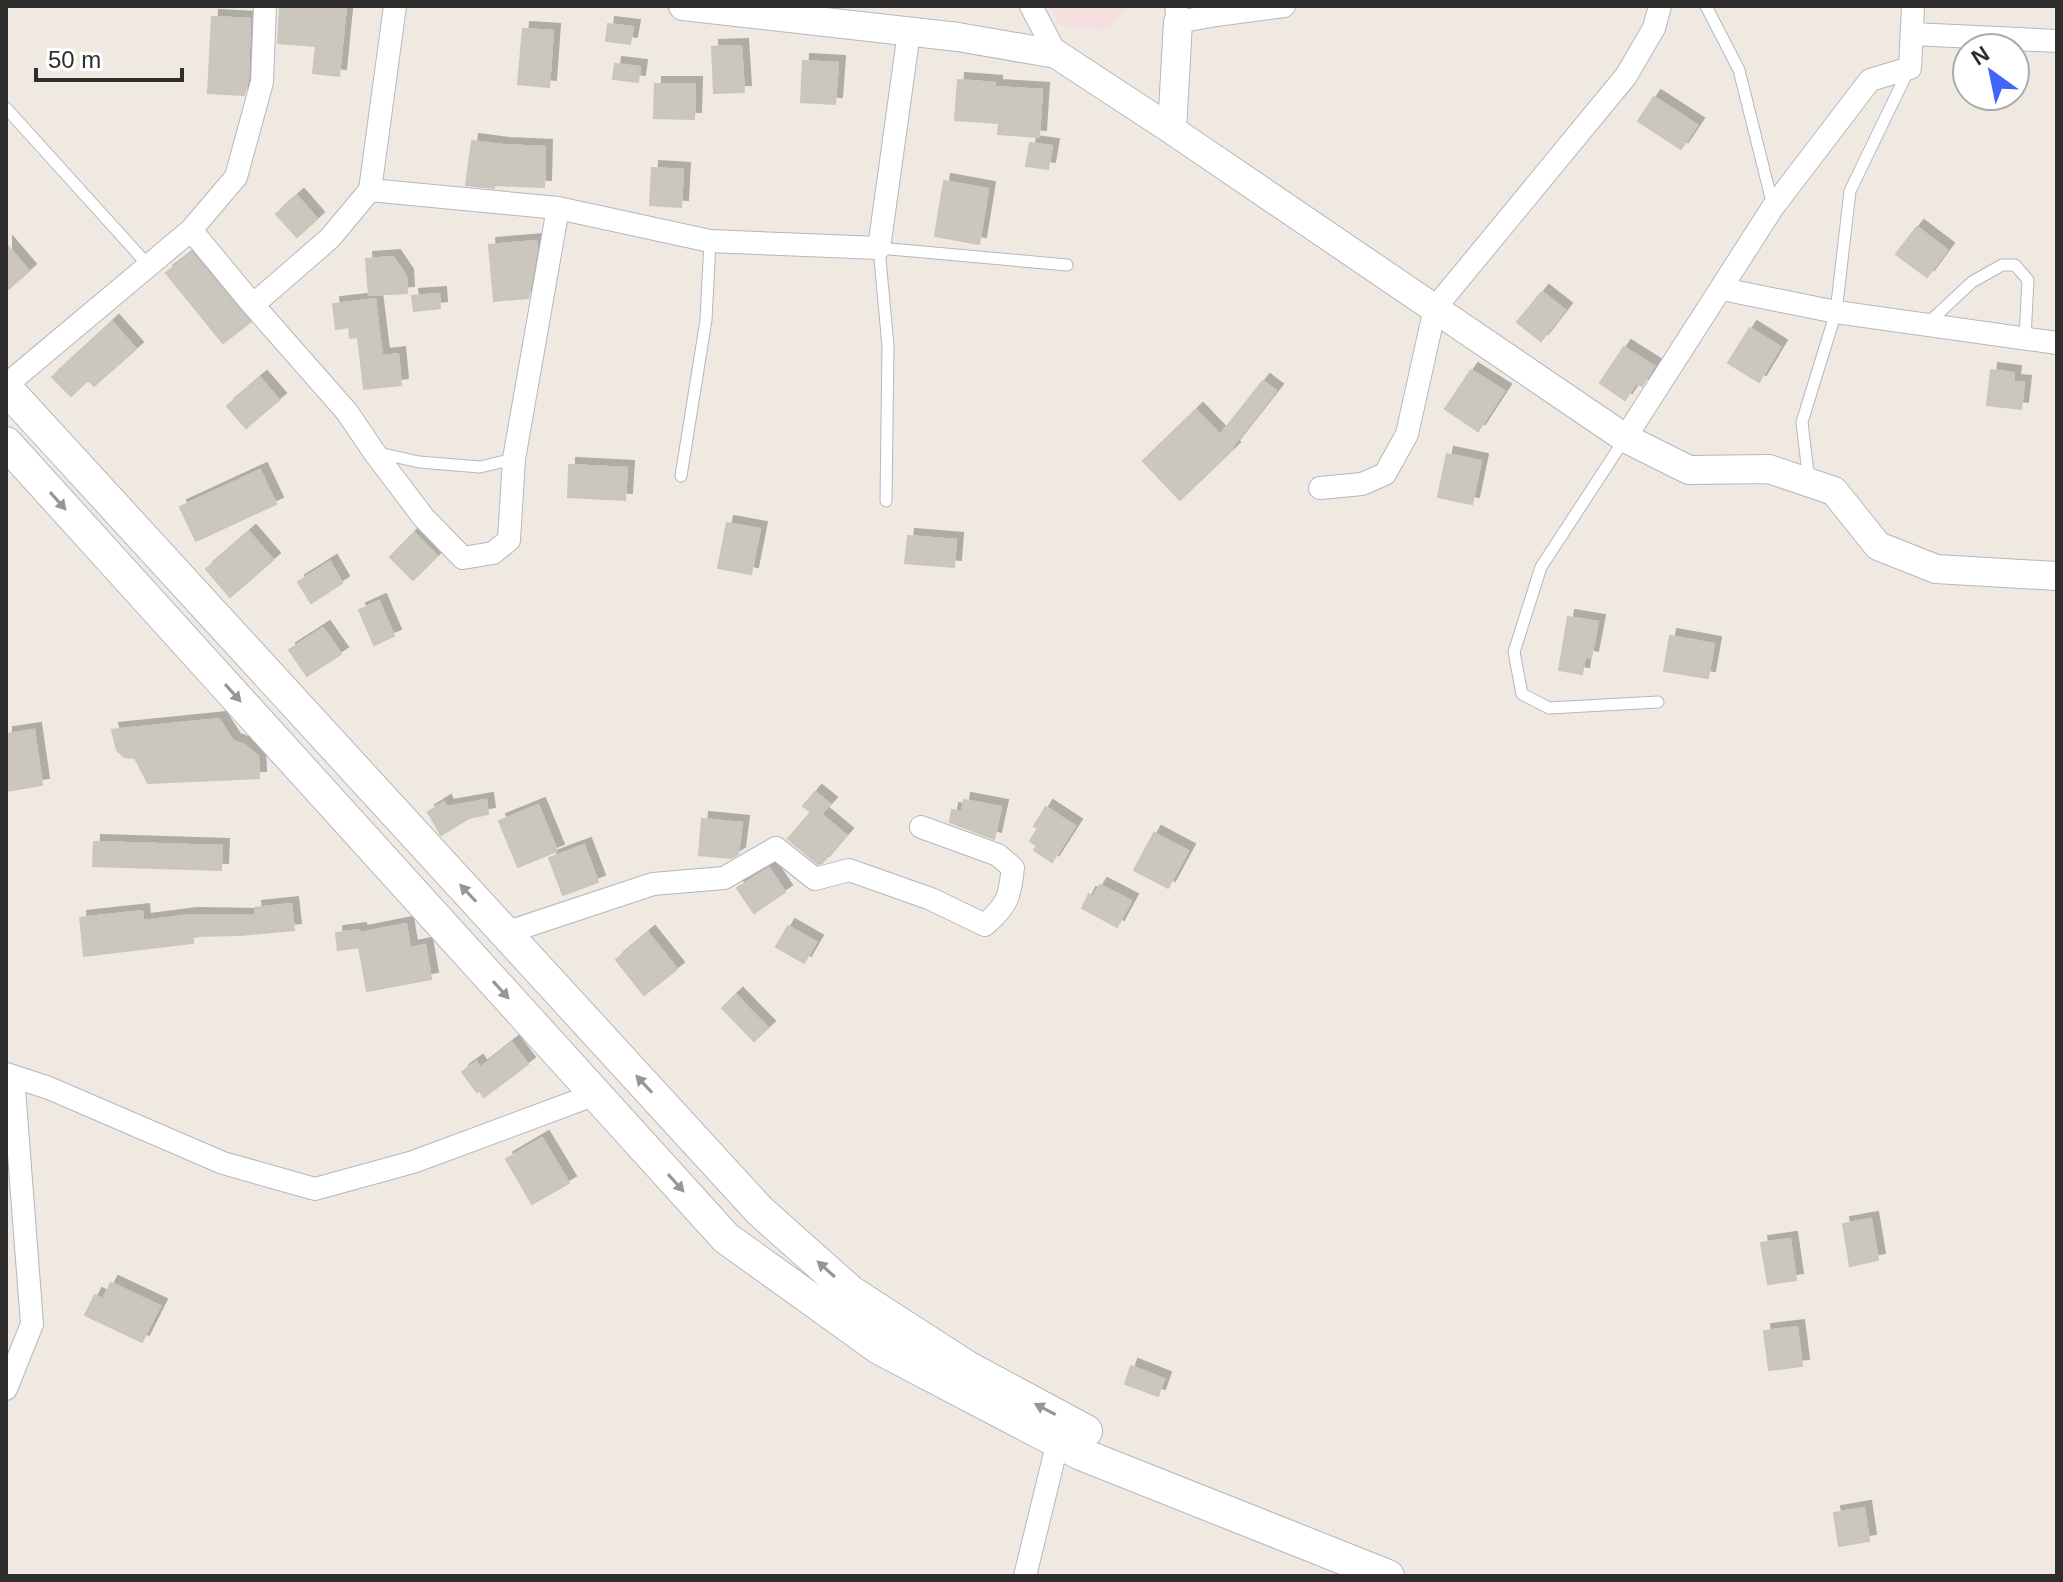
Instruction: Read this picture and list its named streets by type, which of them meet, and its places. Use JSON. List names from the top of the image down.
{
  "scale_bar": "50 m",
  "north": "top left"
}
